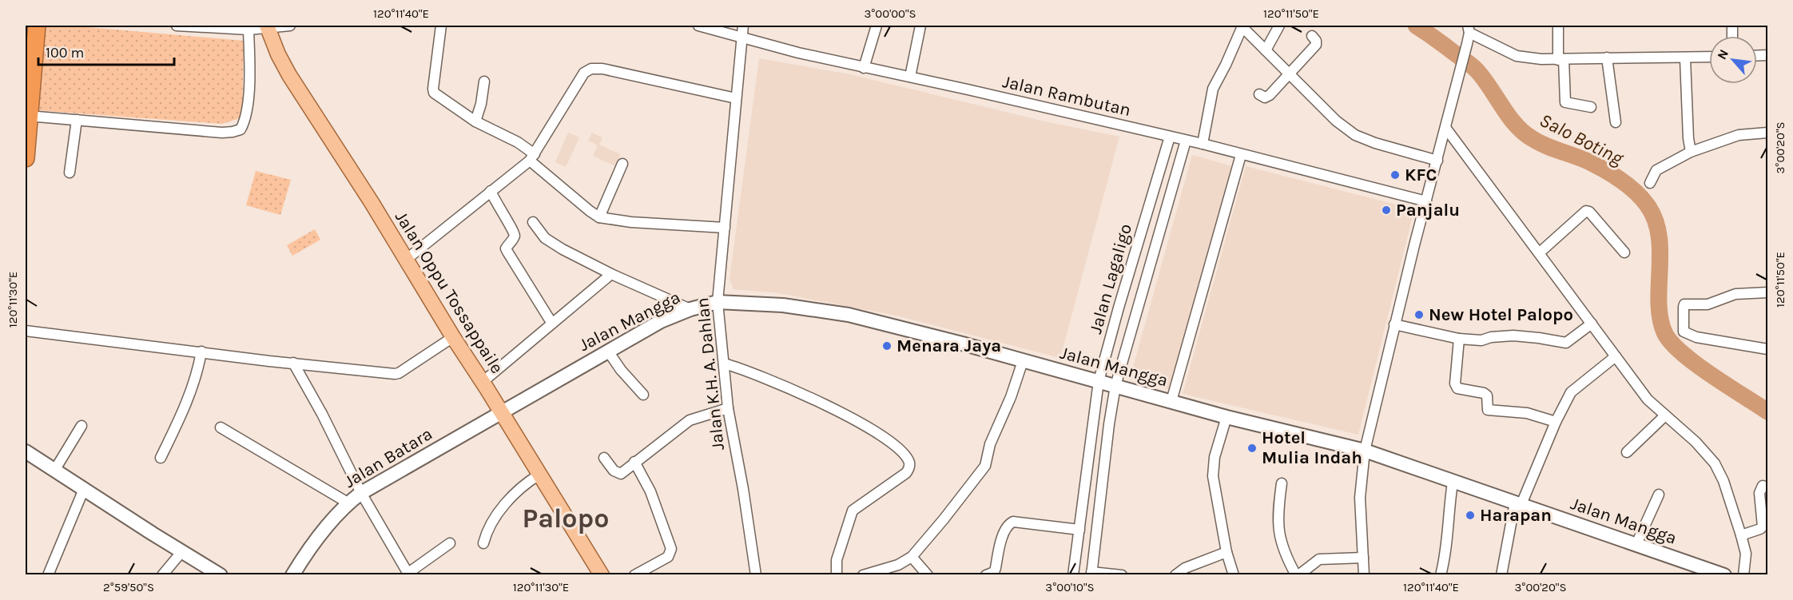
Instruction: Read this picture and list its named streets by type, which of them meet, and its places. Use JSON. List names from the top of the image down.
{
  "streets": {
    "main road": ["Jalan Oppu Tossappaile"],
    "street": [
      "Jalan Rambutan",
      "Jalan Lagaligo",
      "Jalan Mangga",
      "Jalan K.H. A. Dahlan",
      "Jalan Batara"
    ]
  },
  "crossings": [
    ["Jalan Rambutan", "Jalan Lagaligo"],
    ["Jalan Rambutan", "Jalan K.H. A. Dahlan"],
    ["Jalan Lagaligo", "Jalan Mangga"],
    ["Jalan Oppu Tossappaile", "Jalan Mangga"],
    ["Jalan Oppu Tossappaile", "Jalan Batara"],
    ["Jalan Mangga", "Jalan K.H. A. Dahlan"],
    ["Jalan Mangga", "Jalan Batara"]
  ],
  "districts": ["Palopo"],
  "water": ["Salo Boting"],
  "places": [
    "KFC",
    "Panjalu",
    "New Hotel Palopo",
    "Menara Jaya",
    "Hotel Mulia Indah",
    "Harapan"
  ],
  "scale_bar": "100 m",
  "north": "top left",
  "coordinates": [
    "120°11'40\"E",
    "3°00'00\"S",
    "120°11'50\"E",
    "3°00'20\"S",
    "120°11'30\"E",
    "2°59'50\"S",
    "3°00'10\"S"
  ]
}
